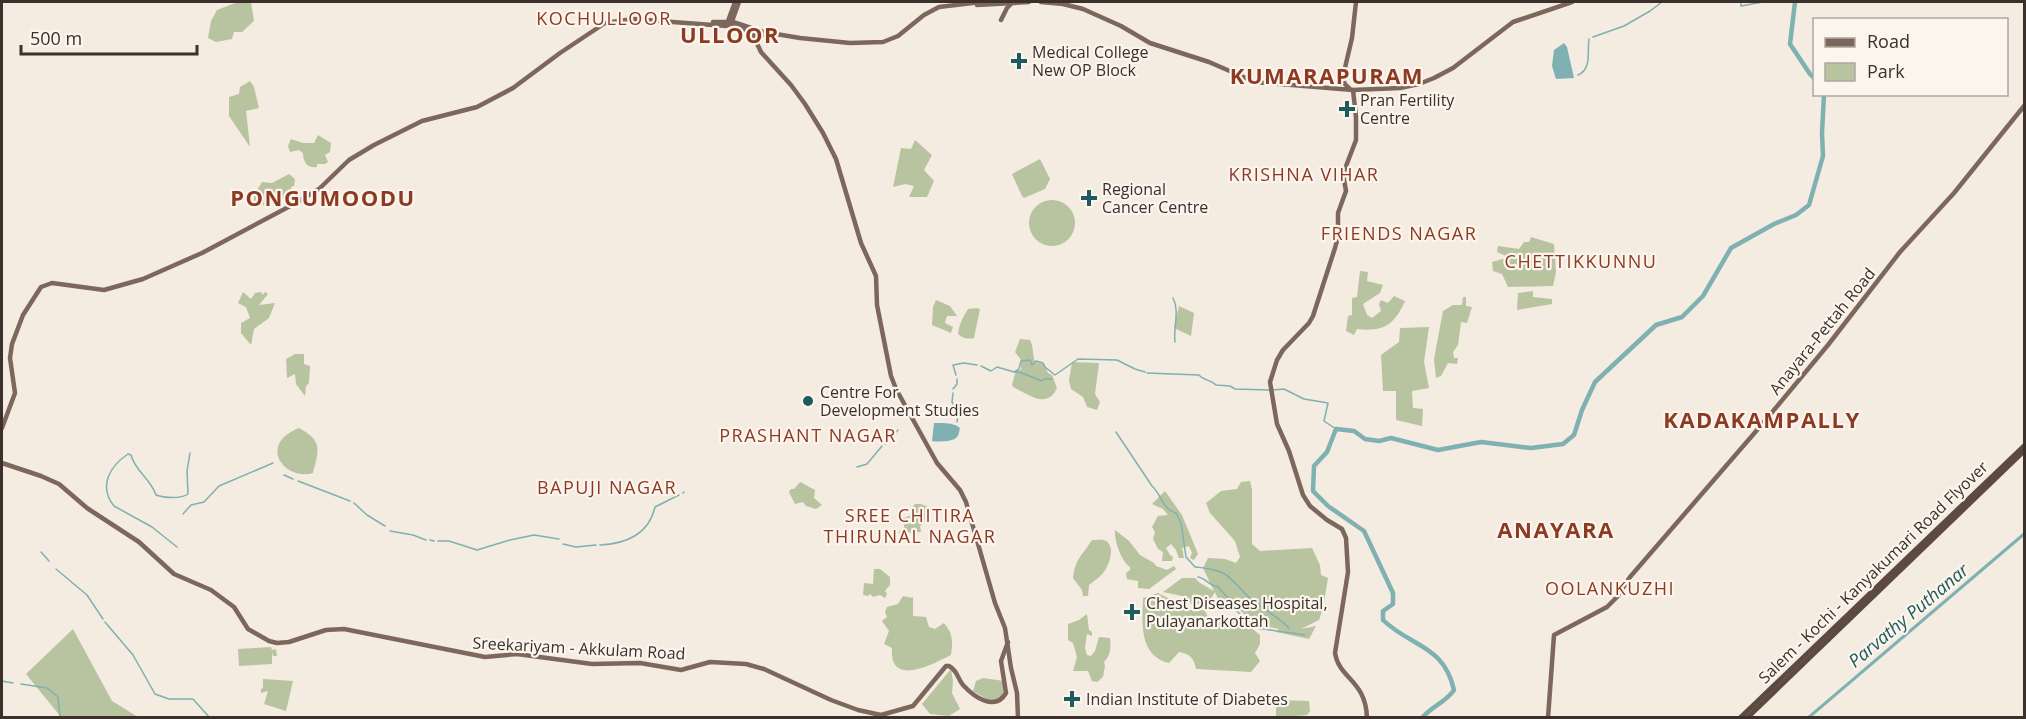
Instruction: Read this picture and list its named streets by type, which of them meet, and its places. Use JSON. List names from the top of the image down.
{
  "streets": {
    "highway": ["Salem - Kochi - Kanyakumari Road Flyover"],
    "main road": ["Anayara-Pettah Road", "Sreekariyam - Akkulam Road"]
  },
  "districts": [
    "KOCHULLOOR",
    "ULLOOR",
    "KUMARAPURAM",
    "KRISHNA VIHAR",
    "PONGUMOODU",
    "FRIENDS NAGAR",
    "CHETTIKKUNNU",
    "KADAKAMPALLY",
    "PRASHANT NAGAR",
    "BAPUJI NAGAR",
    "SREE CHITIRA THIRUNAL NAGAR",
    "ANAYARA",
    "OOLANKUZHI"
  ],
  "water": ["Parvathy Puthanar"],
  "places": {
    "health": [
      "Medical College New OP Block",
      "Pran Fertility Centre",
      "Regional Cancer Centre",
      "Chest Diseases Hospital, Pulayanarkottah",
      "Indian Institute of Diabetes"
    ],
    "other": ["Centre For Development Studies"]
  },
  "legend": ["Road", "Park"],
  "scale_bar": "500 m"
}
